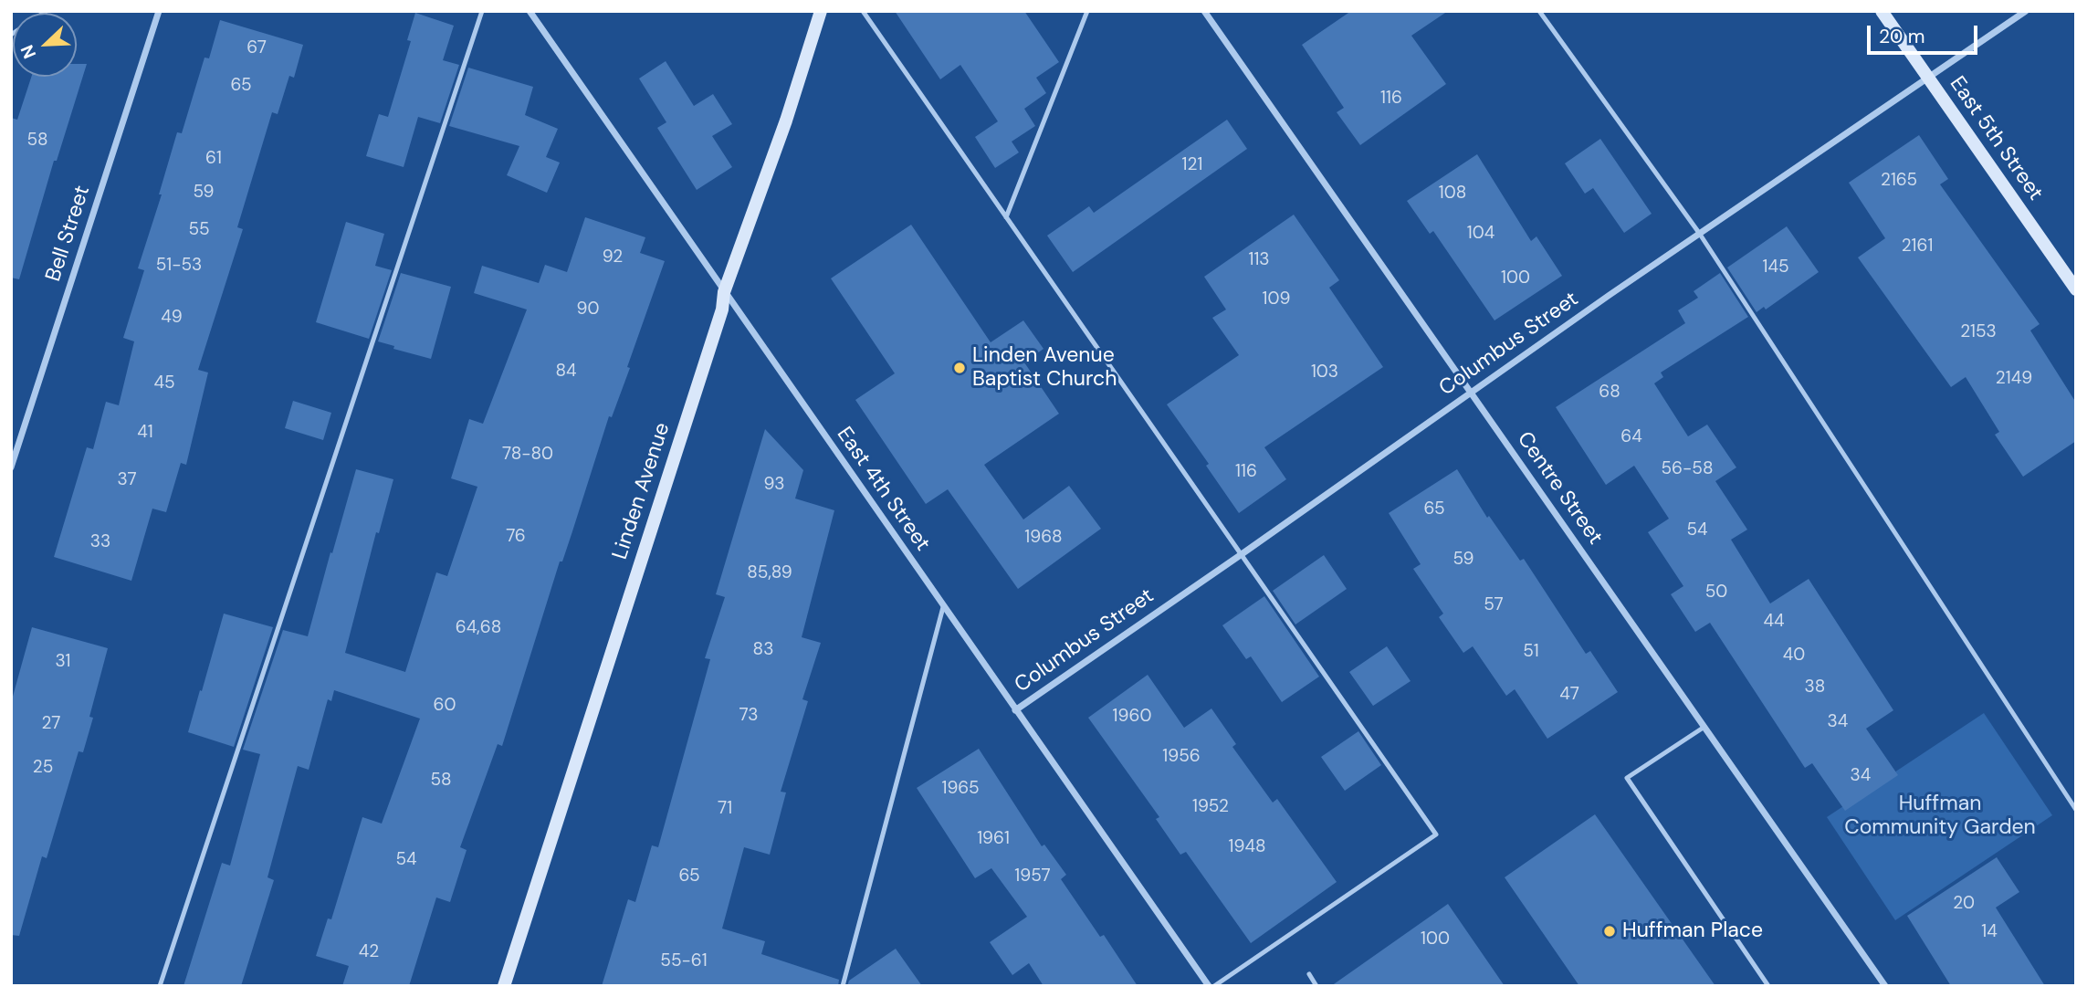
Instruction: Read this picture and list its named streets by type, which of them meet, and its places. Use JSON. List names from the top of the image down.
{
  "streets": {
    "main road": ["East 5th Street", "Linden Avenue"],
    "street": [
      "Bell Street",
      "Columbus Street",
      "Centre Street",
      "East 4th Street"
    ]
  },
  "crossings": [
    ["East 5th Street", "Columbus Street"],
    ["Columbus Street", "Centre Street"],
    ["Columbus Street", "East 4th Street"],
    ["East 4th Street", "Linden Avenue"]
  ],
  "parks": ["Huffman Community Garden"],
  "places": ["Linden Avenue Baptist Church", "Huffman Place"],
  "house_numbers": [
    "67",
    "65",
    "116",
    "58",
    "61",
    "121",
    "2165",
    "59",
    "108",
    "55",
    "104",
    "2161",
    "92",
    "113",
    "51-53",
    "145",
    "100",
    "109",
    "90",
    "49",
    "2153",
    "84",
    "103",
    "2149",
    "45",
    "68",
    "41",
    "64",
    "78-80",
    "56-58",
    "116",
    "37",
    "93",
    "65",
    "54",
    "76",
    "1968",
    "33",
    "59",
    "85,89",
    "50",
    "57",
    "44",
    "64,68",
    "83",
    "51",
    "40",
    "31",
    "38",
    "47",
    "60",
    "73",
    "1960",
    "34",
    "27",
    "1956",
    "25",
    "34",
    "58",
    "1965",
    "1952",
    "71",
    "1961",
    "1948",
    "54",
    "65",
    "1957",
    "20",
    "14",
    "100",
    "42",
    "55-61"
  ],
  "scale_bar": "20 m",
  "north": "bottom left"
}
